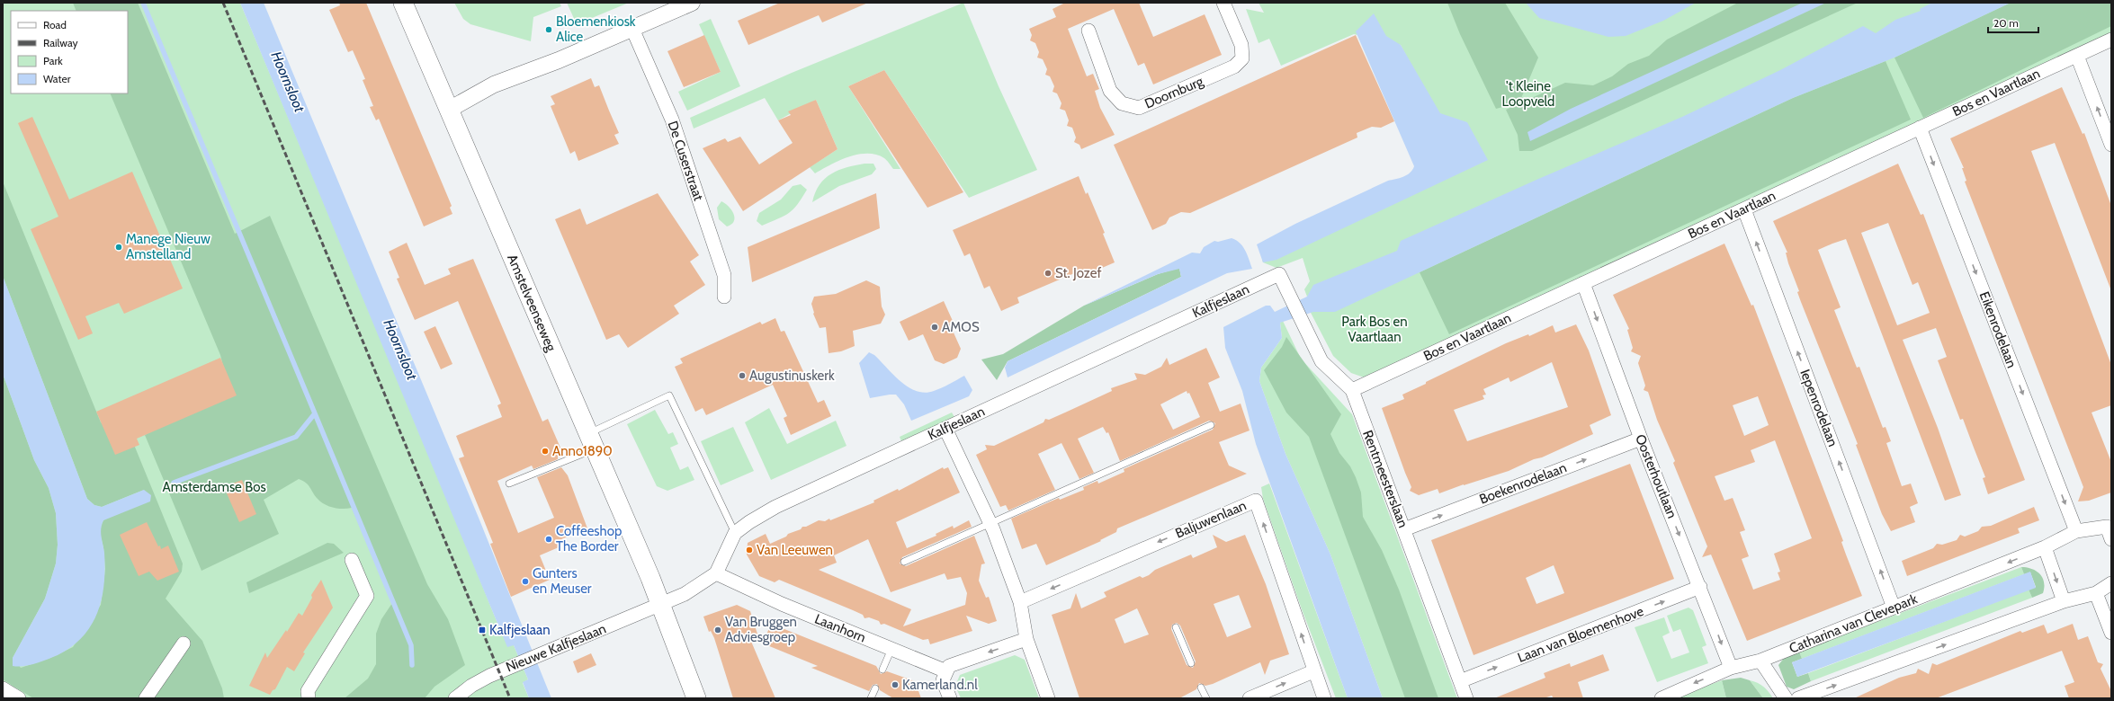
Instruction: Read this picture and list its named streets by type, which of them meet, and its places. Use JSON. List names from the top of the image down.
{
  "streets": {
    "main road": ["Amstelveenseweg"],
    "street": [
      "Doornburg",
      "Bos en Vaartlaan",
      "De Cuserstraat",
      "Kalfjeslaan",
      "Eikenrodelaan",
      "Iepenrodelaan",
      "Oosterhoutlaan",
      "Rentmeesterslaan",
      "Boekenrodelaan",
      "Baljuwenlaan",
      "Catharina van Clevepark",
      "Laanhorn",
      "Laan van Bloemenhove",
      "Nieuwe Kalfjeslaan"
    ]
  },
  "crossings": [
    ["Bos en Vaartlaan", "Eikenrodelaan"],
    ["Bos en Vaartlaan", "Iepenrodelaan"],
    ["Bos en Vaartlaan", "Oosterhoutlaan"],
    ["Bos en Vaartlaan", "Rentmeesterslaan"],
    ["Kalfjeslaan", "Rentmeesterslaan"],
    ["Kalfjeslaan", "Laanhorn"],
    ["Amstelveenseweg", "Nieuwe Kalfjeslaan"],
    ["Eikenrodelaan", "Catharina van Clevepark"],
    ["Iepenrodelaan", "Catharina van Clevepark"],
    ["Oosterhoutlaan", "Boekenrodelaan"],
    ["Oosterhoutlaan", "Catharina van Clevepark"],
    ["Oosterhoutlaan", "Laan van Bloemenhove"],
    ["Rentmeesterslaan", "Boekenrodelaan"],
    ["Rentmeesterslaan", "Laan van Bloemenhove"]
  ],
  "one_way": [
    "Eikenrodelaan",
    "Iepenrodelaan",
    "Oosterhoutlaan",
    "Boekenrodelaan",
    "Laan van Bloemenhove"
  ],
  "water": ["Hoornsloot"],
  "parks": ["'t Kleine Loopveld", "Park Bos en Vaartlaan", "Amsterdamse Bos"],
  "places": {
    "other": [
      "Bloemenkiosk Alice",
      "Manege Nieuw Amstelland",
      "St. Jozef",
      "AMOS",
      "Augustinuskerk",
      "Anno1890",
      "Coffeeshop The Border",
      "Van Leeuwen",
      "Gunters en Meuser",
      "Van Bruggen Adviesgroep",
      "Kamerland.nl"
    ],
    "transit": ["Kalfjeslaan"]
  },
  "legend": [
    "Road",
    "Railway",
    "Park",
    "Water"
  ],
  "scale_bar": "20 m"
}
